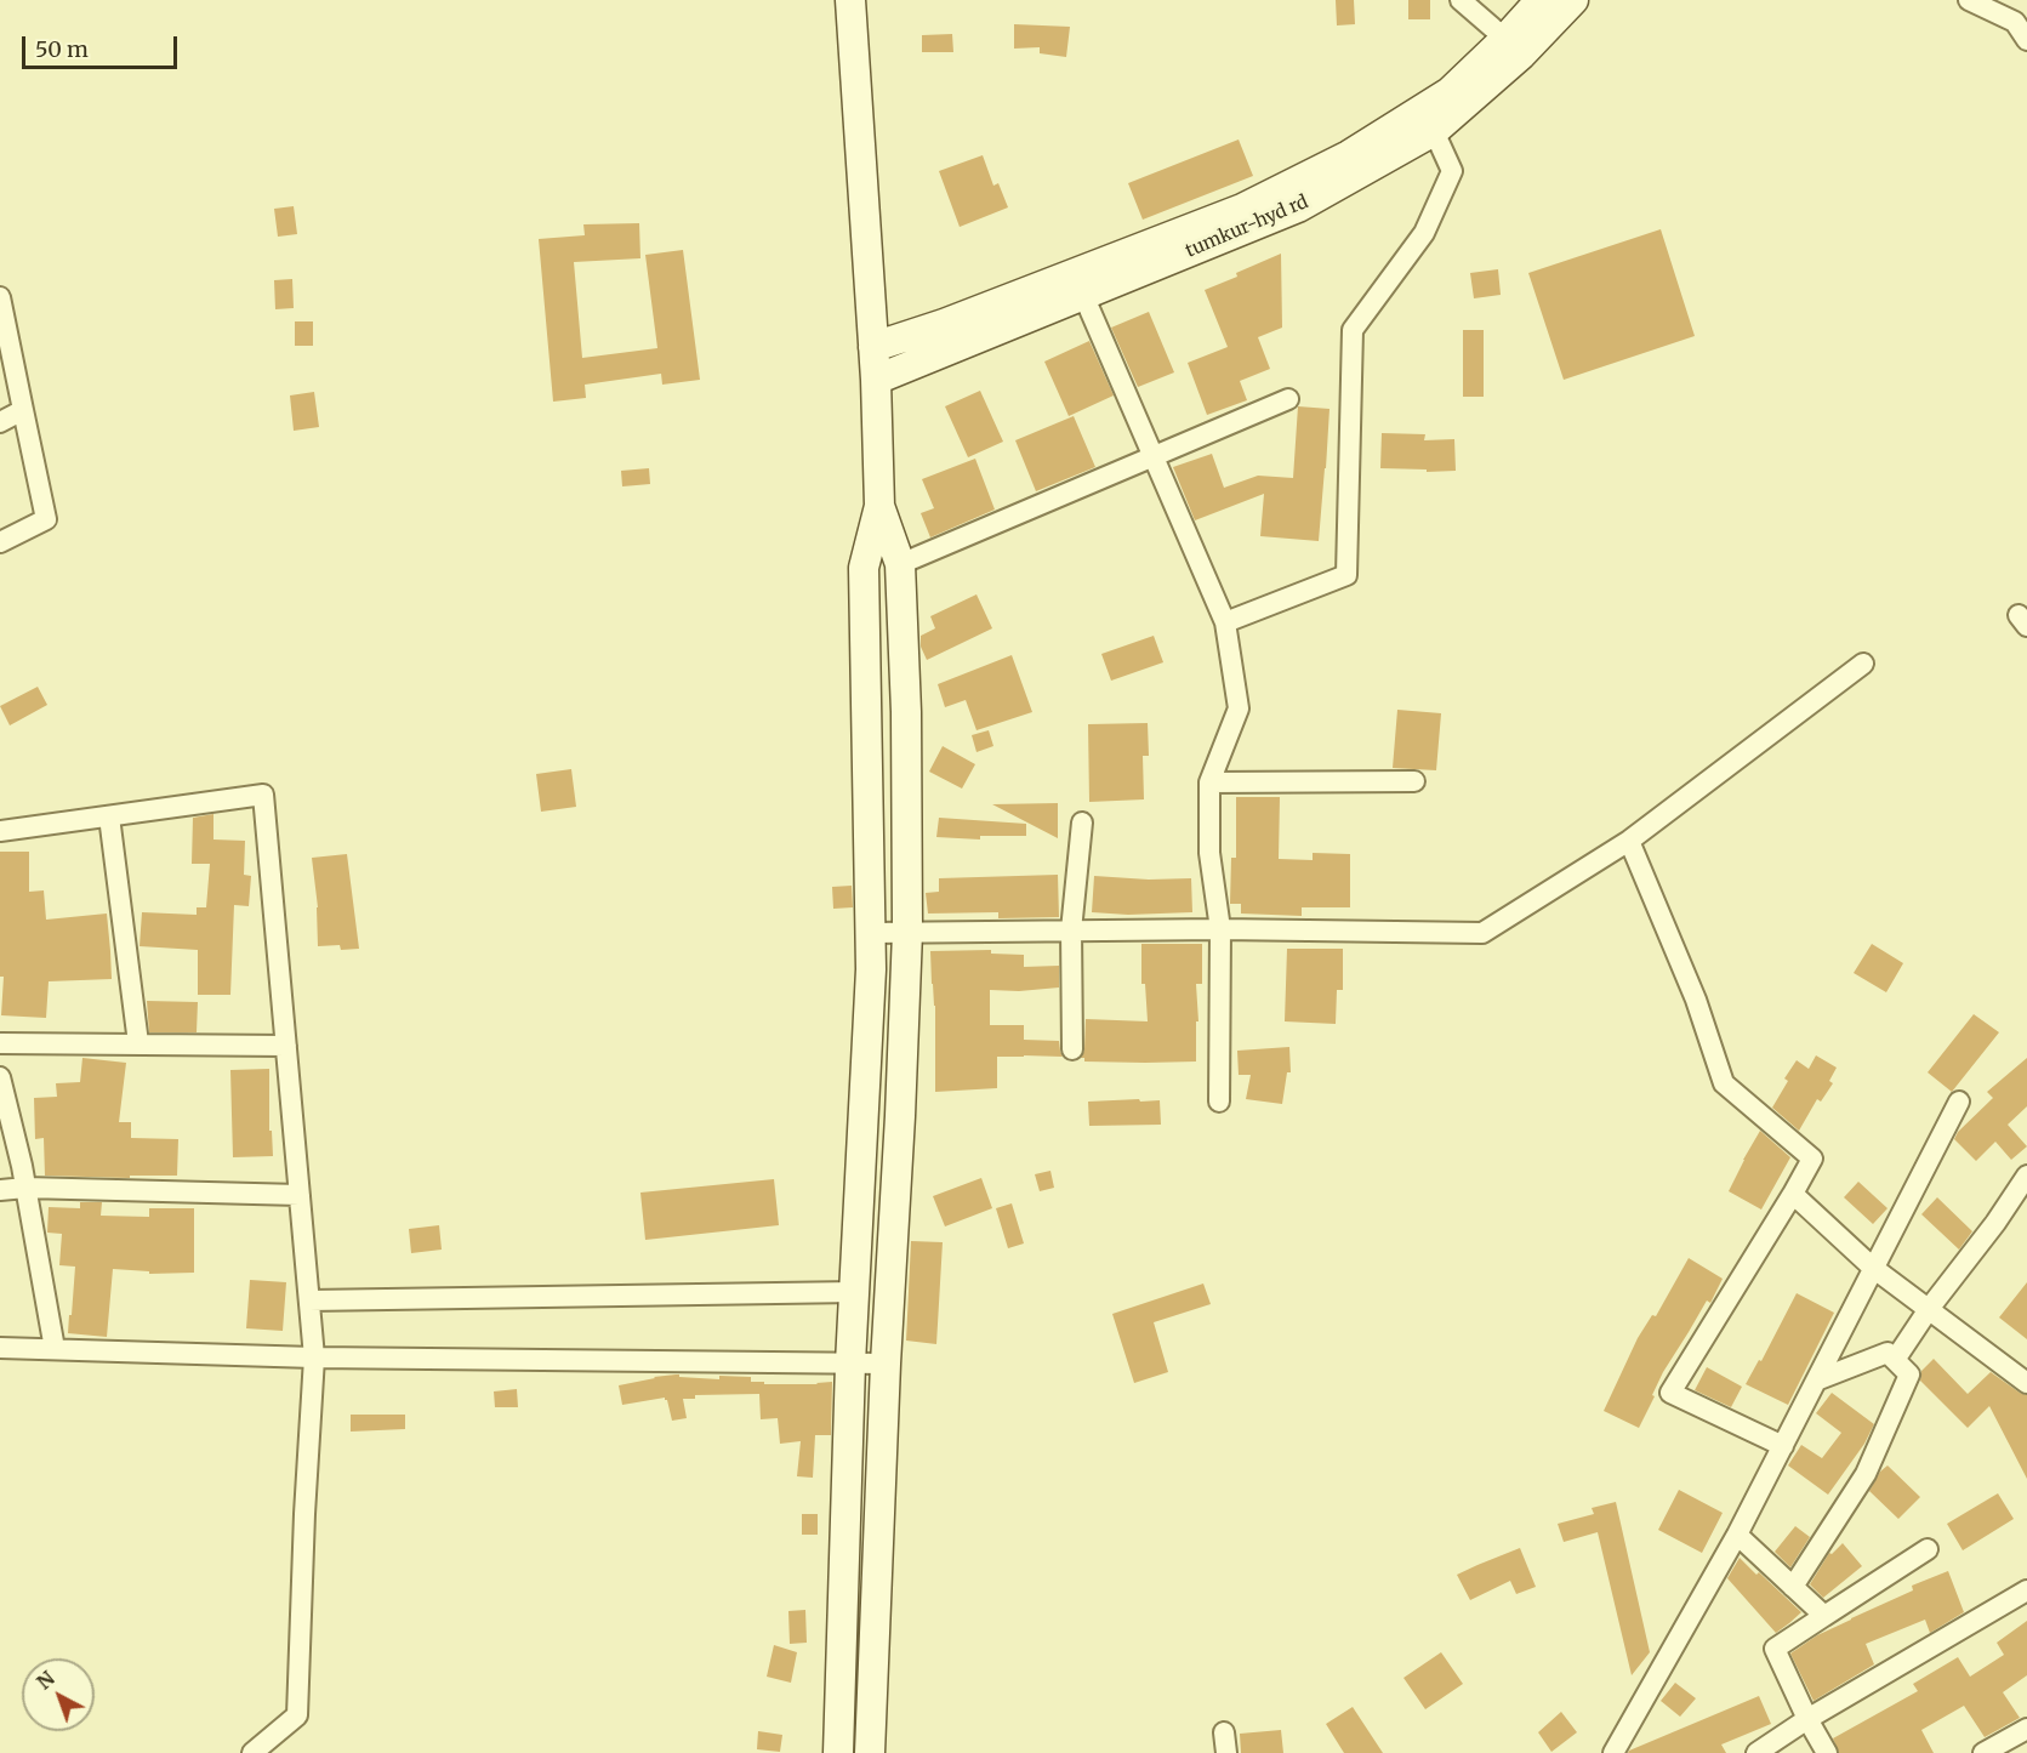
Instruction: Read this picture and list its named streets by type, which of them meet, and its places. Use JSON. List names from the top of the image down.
{
  "streets": {
    "main road": ["tumkur-hyd rd"]
  },
  "scale_bar": "50 m",
  "north": "top left"
}
